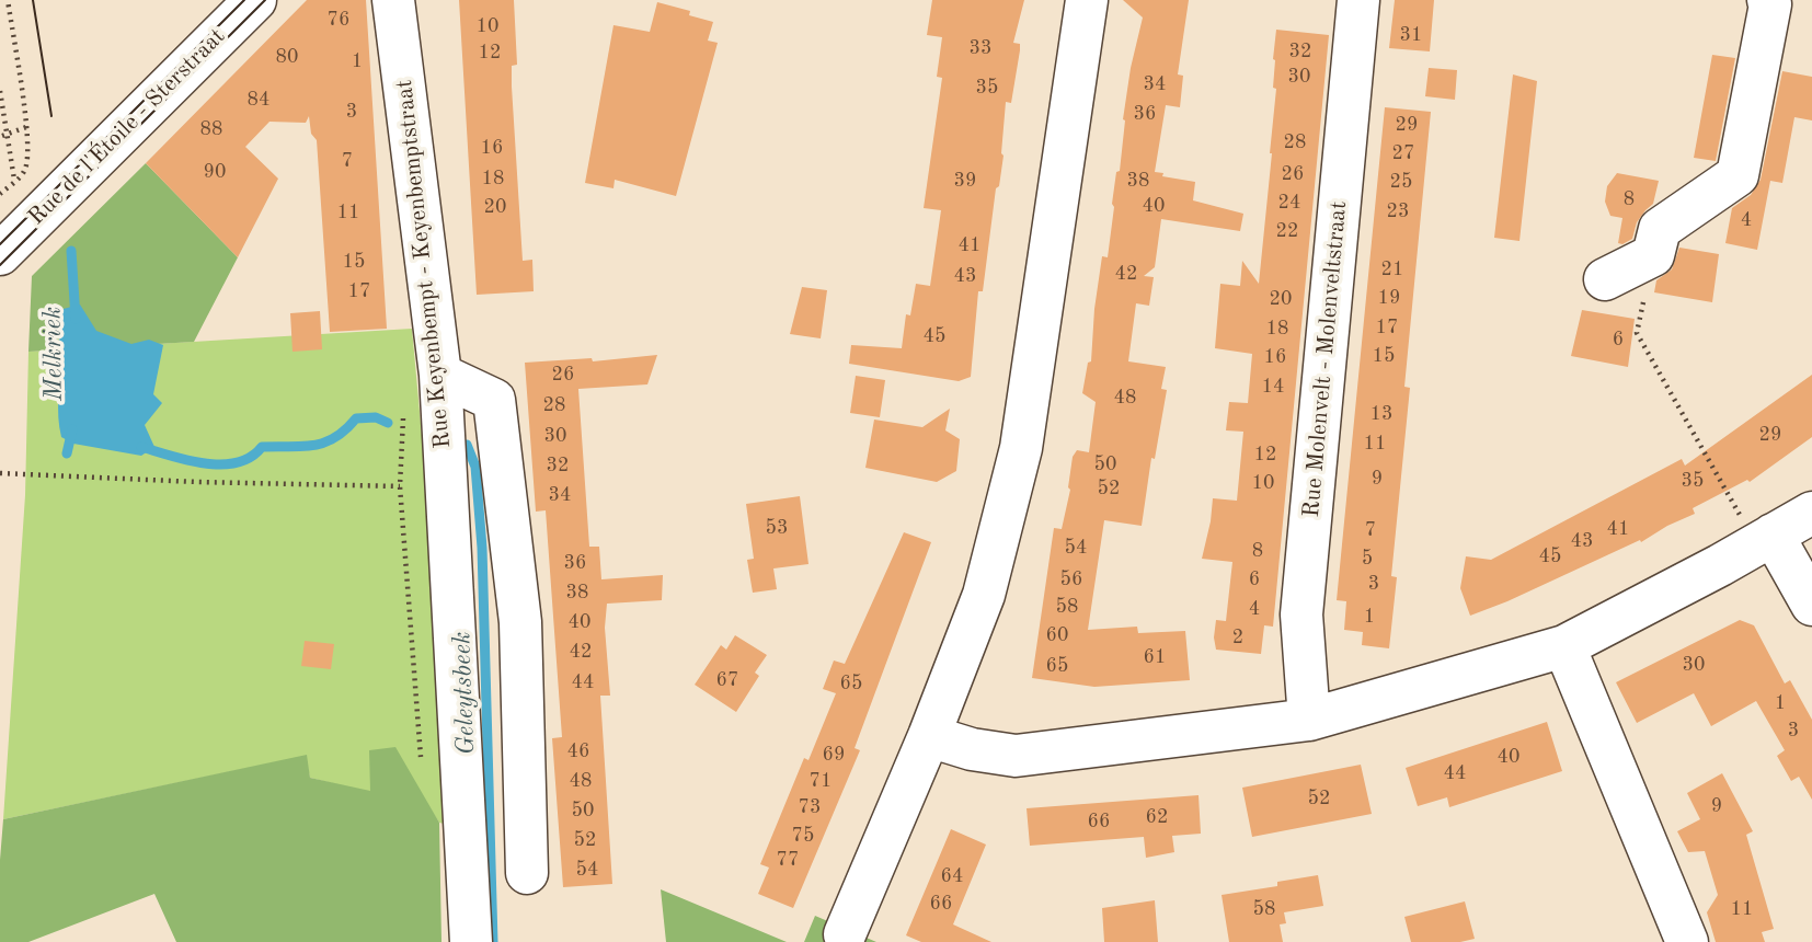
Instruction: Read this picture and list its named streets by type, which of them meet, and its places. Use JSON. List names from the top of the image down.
{
  "streets": {
    "street": ["Rue de l'Étoile - Sterstraat", "Rue Keyenbempt - Keyenbemptstraat", "Rue Molenvelt - Molenveltstraat"]
  },
  "water": ["Melkriek", "Geleytsbeek"],
  "house_numbers": [
    "76",
    "10",
    "31",
    "33",
    "32",
    "12",
    "80",
    "1",
    "30",
    "34",
    "35",
    "84",
    "3",
    "36",
    "29",
    "88",
    "28",
    "16",
    "27",
    "7",
    "90",
    "26",
    "18",
    "39",
    "38",
    "25",
    "8",
    "24",
    "40",
    "20",
    "23",
    "11",
    "4",
    "22",
    "41",
    "15",
    "21",
    "42",
    "43",
    "17",
    "19",
    "20",
    "17",
    "18",
    "45",
    "6",
    "15",
    "16",
    "26",
    "14",
    "48",
    "28",
    "13",
    "29",
    "30",
    "11",
    "12",
    "50",
    "32",
    "9",
    "35",
    "10",
    "52",
    "34",
    "53",
    "41",
    "7",
    "43",
    "54",
    "8",
    "45",
    "5",
    "36",
    "56",
    "6",
    "3",
    "38",
    "58",
    "4",
    "1",
    "40",
    "60",
    "2",
    "42",
    "61",
    "30",
    "65",
    "67",
    "44",
    "65",
    "1",
    "3",
    "46",
    "69",
    "40",
    "44",
    "48",
    "71",
    "52",
    "9",
    "73",
    "50",
    "62",
    "66",
    "75",
    "52",
    "77",
    "54",
    "64",
    "66",
    "58",
    "11"
  ]
}
